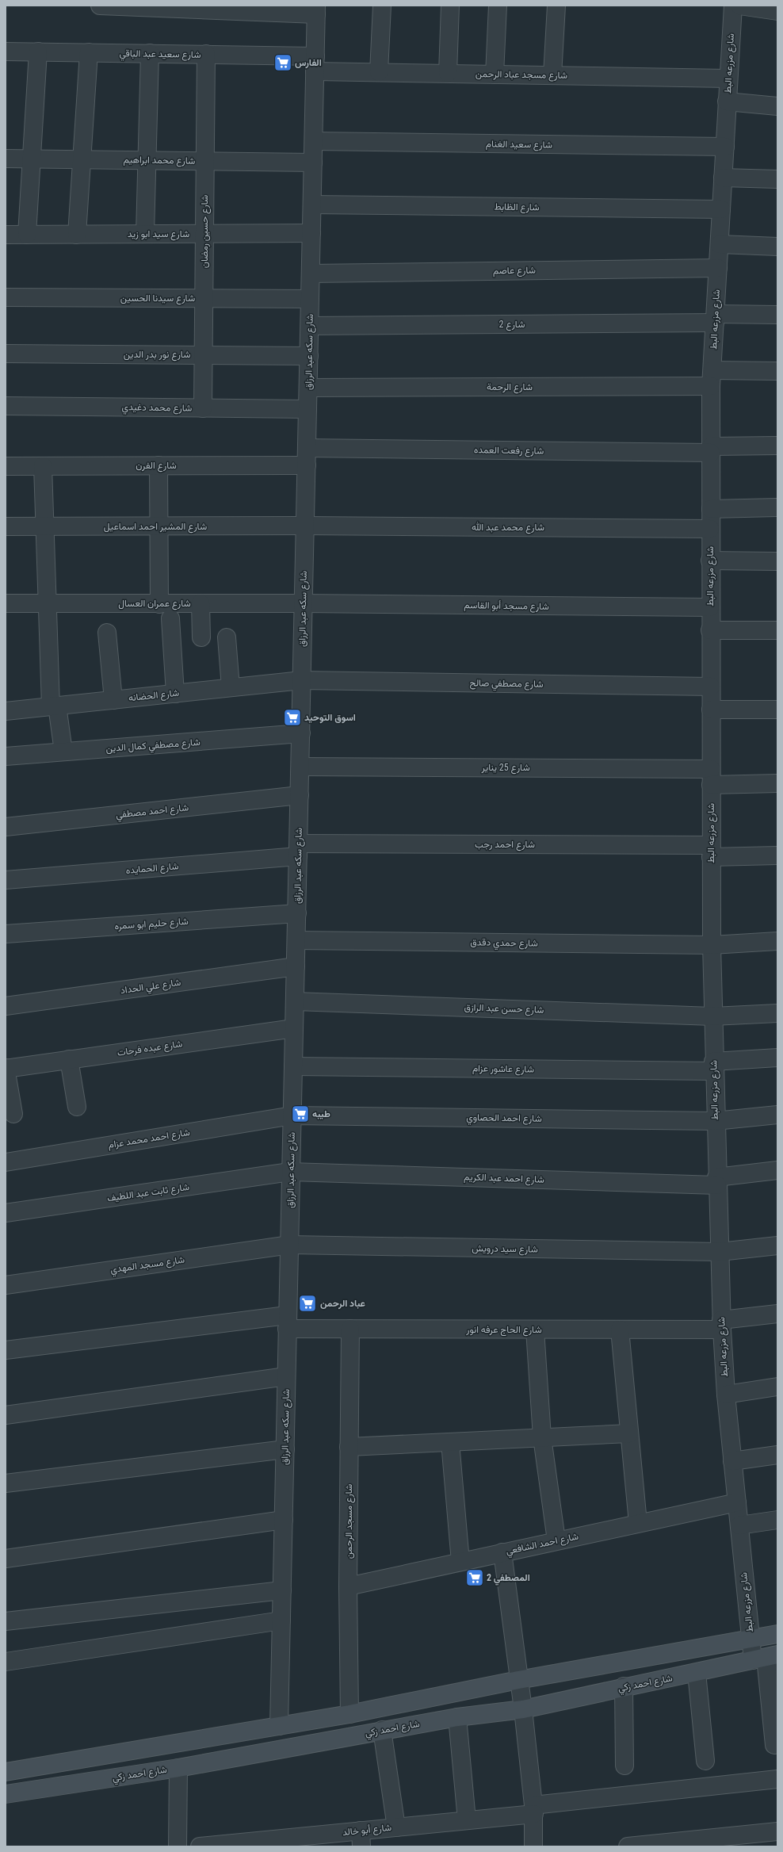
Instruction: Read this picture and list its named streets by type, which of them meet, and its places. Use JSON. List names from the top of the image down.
{
  "streets": {
    "street": [
      "شارع سعيد عبد الباقي",
      "شارع مزرعه البط",
      "شارع مسجد عباد الرحمن",
      "شارع سعيد الغنام",
      "شارع محمد ابراهيم",
      "شارع الظابط",
      "شارع حسين رمضان",
      "شارع سيد ابو زيد",
      "شارع عاصم",
      "شارع سيدنا الحسين",
      "شارع 2",
      "شارع سكه عبد الرزاق",
      "شارع نور بدر الدين",
      "شارع الرحمة",
      "شارع محمد دغيدي",
      "شارع رفعت العمده",
      "شارع الفرن",
      "شارع المشير احمد اسماعيل",
      "شارع محمد عبد الله",
      "شارع عمران العسال",
      "شارع مسجد أبو القاسم",
      "شارع مصطفي صالح",
      "شارع الحضانه",
      "شارع مصطفي كمال الدين",
      "شارع 25 يناير",
      "شارع احمد مصطفي",
      "شارع احمد رجب",
      "شارع الحمايده",
      "شارع حليم ابو سمره",
      "شارع حمدي دقدق",
      "شارع علي الحداد",
      "شارع حسن عبد الرازق",
      "شارع عبده فرحات",
      "شارع عاشور عزام",
      "شارع احمد الحصاوي",
      "شارع احمد محمد عزام",
      "شارع احمد عبد الكريم",
      "شارع ثابت عبد اللطيف",
      "شارع سيد درويش",
      "شارع مسجد المهدي",
      "شارع الحاج عرفه انور",
      "شارع مسجد الرحمن",
      "شارع احمد الشافعي",
      "شارع احمد زكي",
      "شارع أبو خالد"
    ]
  },
  "crossings": [
    ["شارع سعيد عبد الباقي", "شارع مسجد عباد الرحمن"],
    ["شارع سعيد عبد الباقي", "شارع حسين رمضان"],
    ["شارع سعيد عبد الباقي", "شارع سكه عبد الرزاق"],
    ["شارع مزرعه البط", "شارع مسجد عباد الرحمن"],
    ["شارع مزرعه البط", "شارع سعيد الغنام"],
    ["شارع مزرعه البط", "شارع الظابط"],
    ["شارع مزرعه البط", "شارع عاصم"],
    ["شارع مزرعه البط", "شارع 2"],
    ["شارع مزرعه البط", "شارع الرحمة"],
    ["شارع مزرعه البط", "شارع رفعت العمده"],
    ["شارع مزرعه البط", "شارع محمد عبد الله"],
    ["شارع مزرعه البط", "شارع مسجد أبو القاسم"],
    ["شارع مزرعه البط", "شارع مصطفي صالح"],
    ["شارع مزرعه البط", "شارع 25 يناير"],
    ["شارع مزرعه البط", "شارع احمد رجب"],
    ["شارع مزرعه البط", "شارع حمدي دقدق"],
    ["شارع مزرعه البط", "شارع حسن عبد الرازق"],
    ["شارع مزرعه البط", "شارع عاشور عزام"],
    ["شارع مزرعه البط", "شارع احمد الحصاوي"],
    ["شارع مزرعه البط", "شارع احمد عبد الكريم"],
    ["شارع مزرعه البط", "شارع سيد درويش"],
    ["شارع مزرعه البط", "شارع الحاج عرفه انور"],
    ["شارع مزرعه البط", "شارع احمد الشافعي"],
    ["شارع مزرعه البط", "شارع احمد زكي"],
    ["شارع مسجد عباد الرحمن", "شارع سكه عبد الرزاق"],
    ["شارع سعيد الغنام", "شارع سكه عبد الرزاق"],
    ["شارع محمد ابراهيم", "شارع حسين رمضان"],
    ["شارع محمد ابراهيم", "شارع سكه عبد الرزاق"],
    ["شارع الظابط", "شارع سكه عبد الرزاق"],
    ["شارع حسين رمضان", "شارع سيد ابو زيد"],
    ["شارع حسين رمضان", "شارع سيدنا الحسين"],
    ["شارع حسين رمضان", "شارع نور بدر الدين"],
    ["شارع حسين رمضان", "شارع محمد دغيدي"],
    ["شارع سيد ابو زيد", "شارع سكه عبد الرزاق"],
    ["شارع عاصم", "شارع سكه عبد الرزاق"],
    ["شارع سيدنا الحسين", "شارع سكه عبد الرزاق"],
    ["شارع 2", "شارع سكه عبد الرزاق"],
    ["شارع سكه عبد الرزاق", "شارع نور بدر الدين"],
    ["شارع سكه عبد الرزاق", "شارع الرحمة"],
    ["شارع سكه عبد الرزاق", "شارع محمد دغيدي"],
    ["شارع سكه عبد الرزاق", "شارع رفعت العمده"],
    ["شارع سكه عبد الرزاق", "شارع الفرن"],
    ["شارع سكه عبد الرزاق", "شارع المشير احمد اسماعيل"],
    ["شارع سكه عبد الرزاق", "شارع محمد عبد الله"],
    ["شارع سكه عبد الرزاق", "شارع عمران العسال"],
    ["شارع سكه عبد الرزاق", "شارع مسجد أبو القاسم"],
    ["شارع سكه عبد الرزاق", "شارع مصطفي صالح"],
    ["شارع سكه عبد الرزاق", "شارع الحضانه"],
    ["شارع سكه عبد الرزاق", "شارع مصطفي كمال الدين"],
    ["شارع سكه عبد الرزاق", "شارع 25 يناير"],
    ["شارع سكه عبد الرزاق", "شارع احمد مصطفي"],
    ["شارع سكه عبد الرزاق", "شارع احمد رجب"],
    ["شارع سكه عبد الرزاق", "شارع الحمايده"],
    ["شارع سكه عبد الرزاق", "شارع حليم ابو سمره"],
    ["شارع سكه عبد الرزاق", "شارع حمدي دقدق"],
    ["شارع سكه عبد الرزاق", "شارع علي الحداد"],
    ["شارع سكه عبد الرزاق", "شارع حسن عبد الرازق"],
    ["شارع سكه عبد الرزاق", "شارع عبده فرحات"],
    ["شارع سكه عبد الرزاق", "شارع عاشور عزام"],
    ["شارع سكه عبد الرزاق", "شارع احمد الحصاوي"],
    ["شارع سكه عبد الرزاق", "شارع احمد محمد عزام"],
    ["شارع سكه عبد الرزاق", "شارع احمد عبد الكريم"],
    ["شارع سكه عبد الرزاق", "شارع ثابت عبد اللطيف"],
    ["شارع سكه عبد الرزاق", "شارع سيد درويش"],
    ["شارع سكه عبد الرزاق", "شارع مسجد المهدي"],
    ["شارع سكه عبد الرزاق", "شارع الحاج عرفه انور"],
    ["شارع المشير احمد اسماعيل", "شارع محمد عبد الله"],
    ["شارع عمران العسال", "شارع مسجد أبو القاسم"],
    ["شارع مصطفي صالح", "شارع الحضانه"],
    ["شارع احمد رجب", "شارع الحمايده"],
    ["شارع احمد الحصاوي", "شارع احمد محمد عزام"],
    ["شارع احمد عبد الكريم", "شارع ثابت عبد اللطيف"],
    ["شارع سيد درويش", "شارع مسجد المهدي"],
    ["شارع الحاج عرفه انور", "شارع مسجد الرحمن"],
    ["شارع مسجد الرحمن", "شارع احمد الشافعي"]
  ],
  "places": {
    "supermarket": [
      "الفارس",
      "اسوق التوحيد",
      "طيبه",
      "عباد الرحمن",
      "المصطفي 2"
    ]
  }
}
